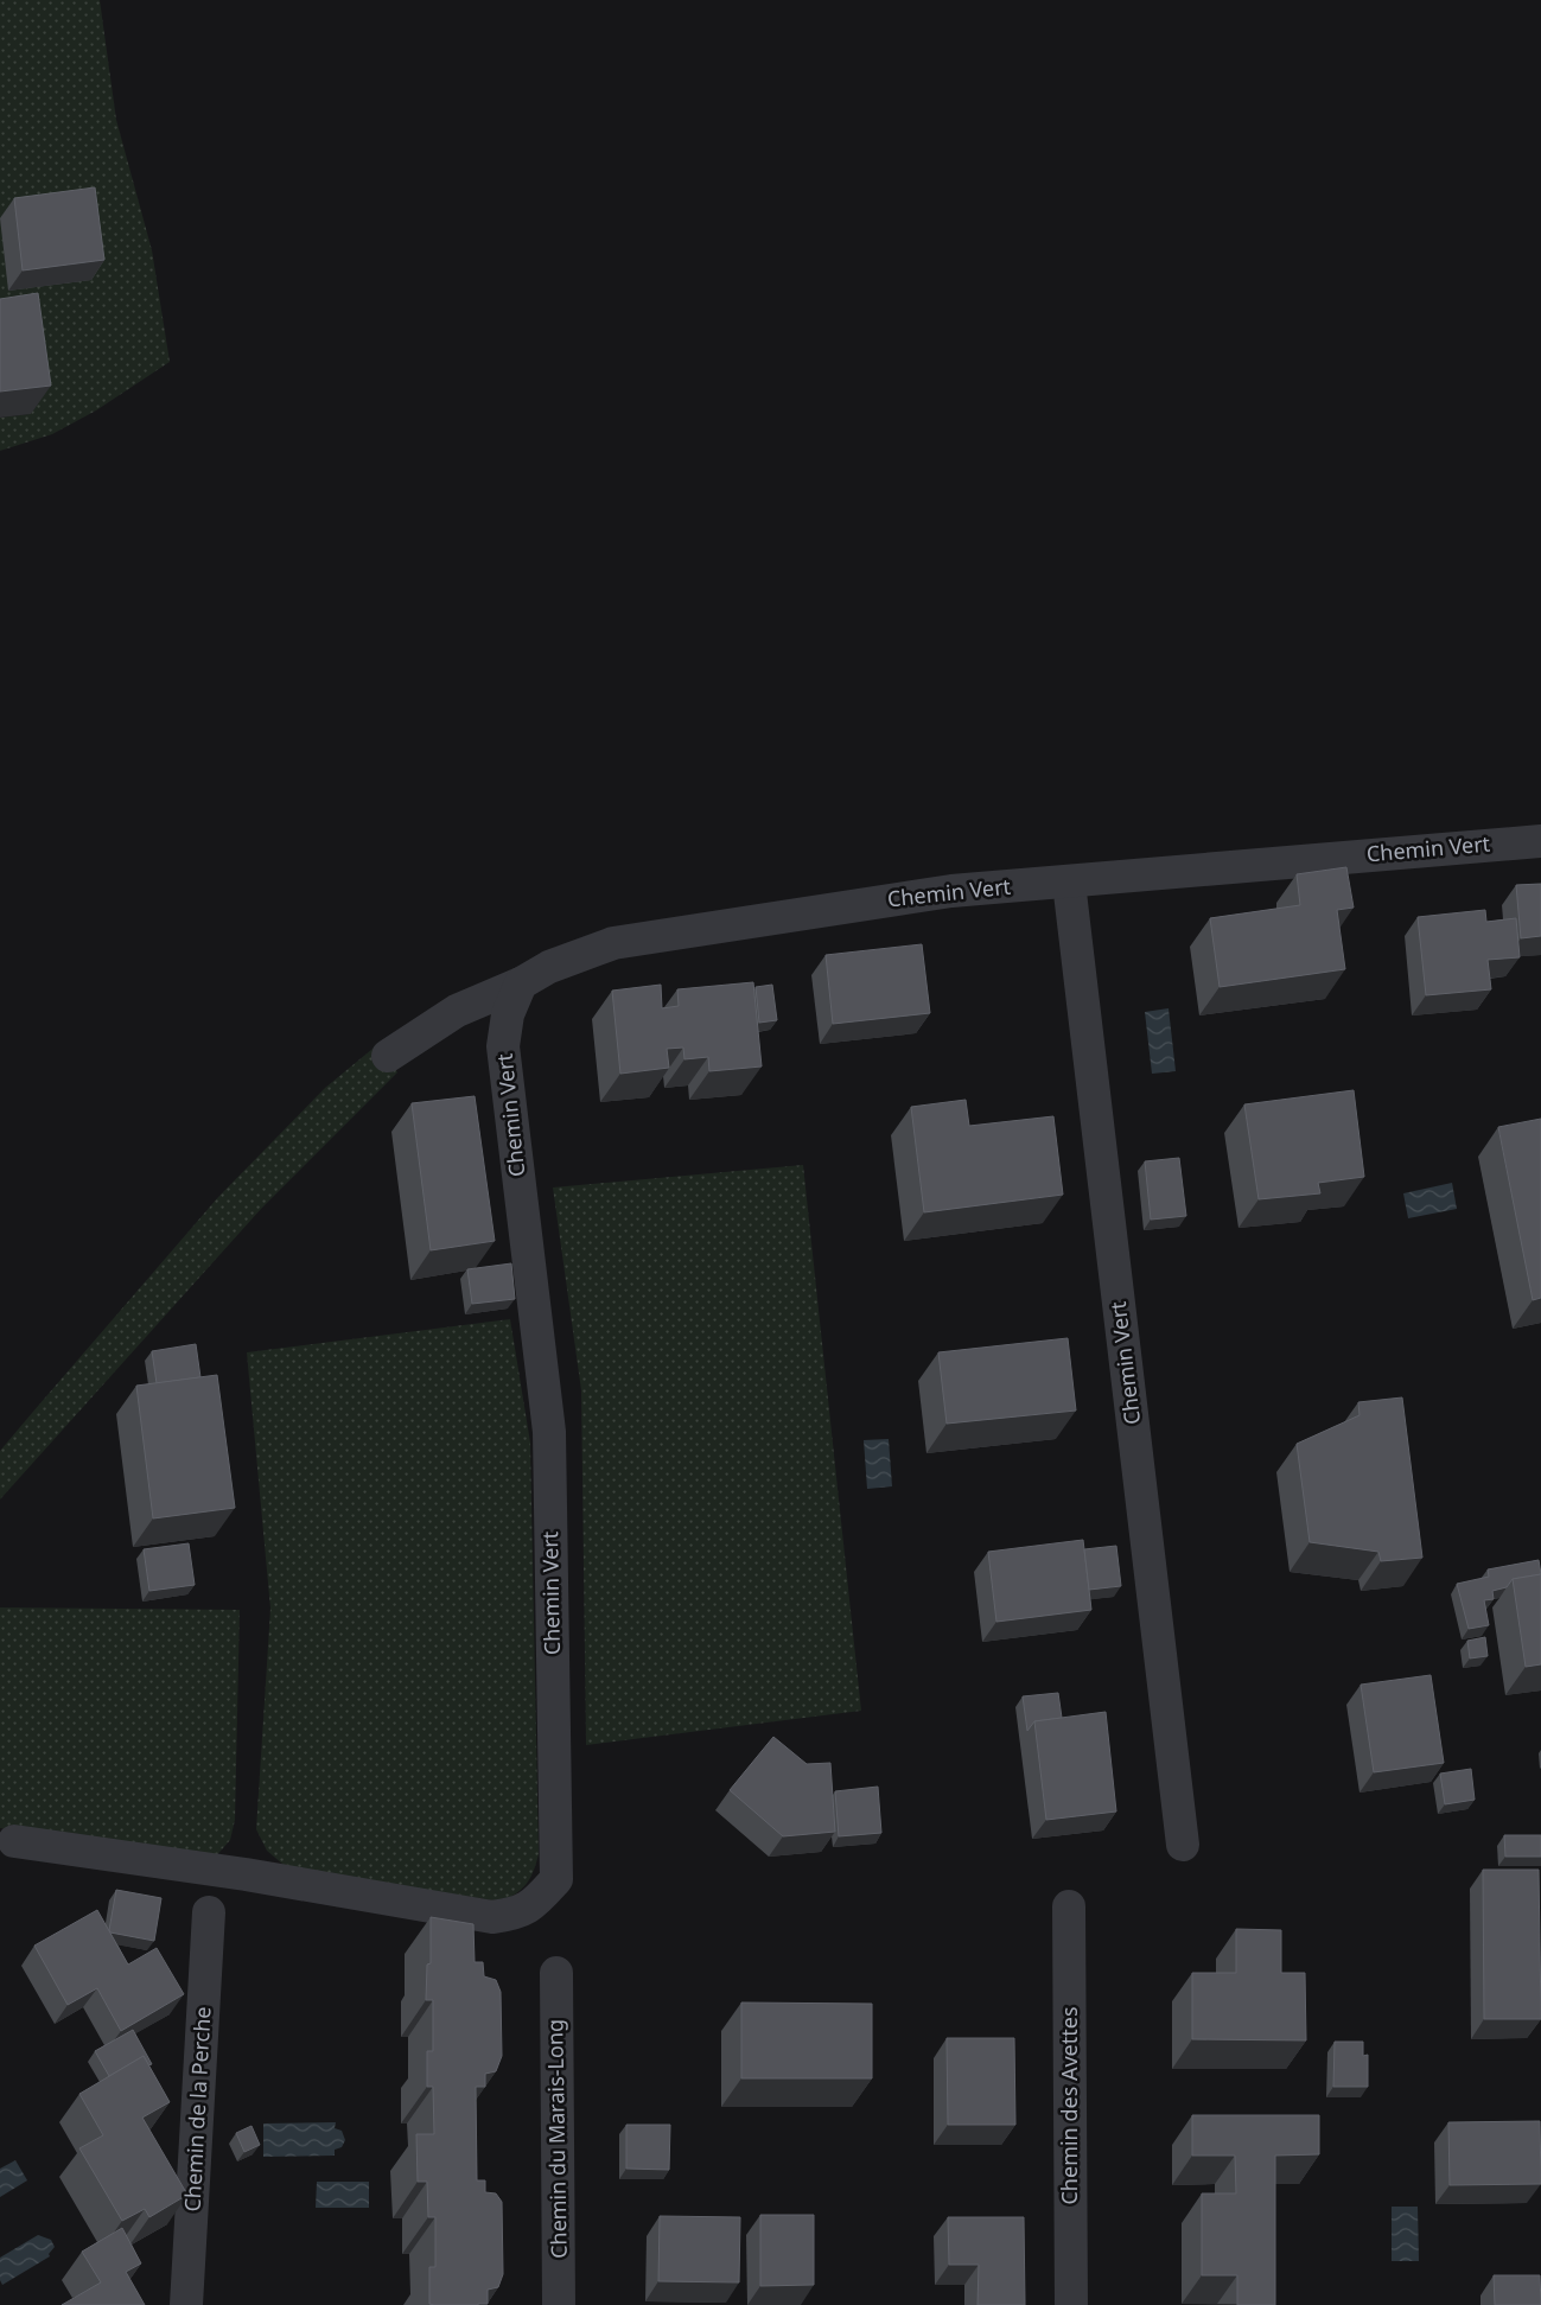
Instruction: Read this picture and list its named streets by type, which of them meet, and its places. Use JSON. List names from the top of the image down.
{
  "streets": {
    "street": [
      "Chemin Vert",
      "Chemin des Avettes",
      "Chemin de la Perche",
      "Chemin du Marais-Long"
    ]
  }
}
